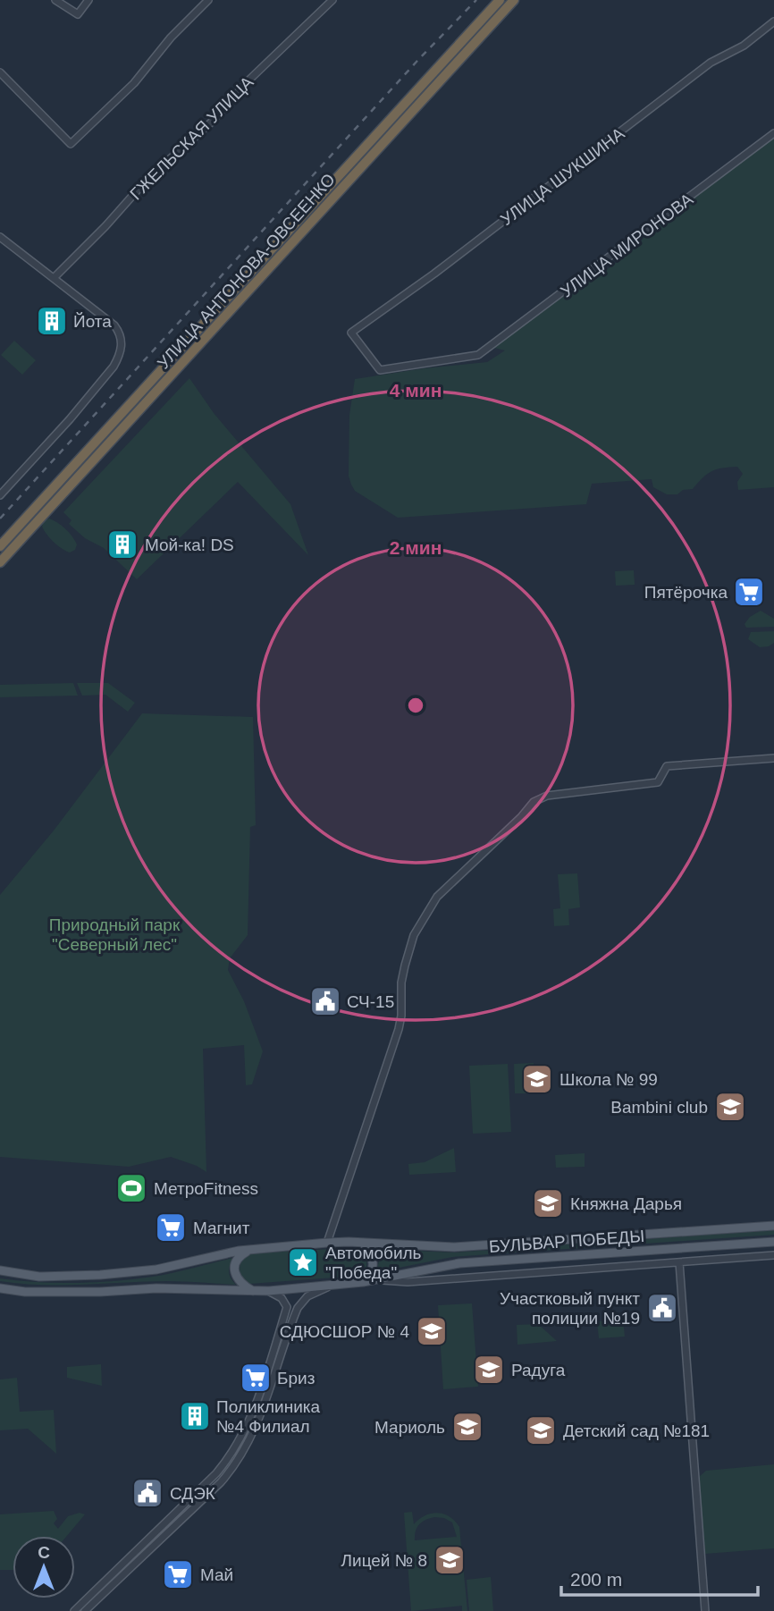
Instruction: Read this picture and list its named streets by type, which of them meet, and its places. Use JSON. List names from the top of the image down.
{
  "streets": {
    "highway": ["УЛИЦА АНТОНОВА-ОВСЕЕНКО"],
    "main road": ["БУЛЬВАР ПОБЕДЫ"],
    "street": ["ГЖЕЛЬСКАЯ УЛИЦА", "УЛИЦА ШУКШИНА", "УЛИЦА МИРОНОВА"]
  },
  "crossings": [
    ["УЛИЦА ШУКШИНА", "УЛИЦА МИРОНОВА"]
  ],
  "parks": ["Природный парк \"Северный лес\""],
  "places": {
    "building": ["Йота", "Мой-ка! DS", "Поликлиника №4 Филиал"],
    "supermarket": [
      "Пятёрочка",
      "Магнит",
      "Бриз",
      "Май"
    ],
    "public building": ["СЧ-15", "Участковый пункт полиции №19", "СДЭК"],
    "school or university": [
      "Школа № 99",
      "Bambini club",
      "Княжна Дарья",
      "СДЮСШОР № 4",
      "Радуга",
      "Мариоль",
      "Детский сад №181",
      "Лицей № 8"
    ],
    "sports": ["МетроFitness"],
    "place": ["Автомобиль \"Победа\""]
  },
  "scale_bar": "200 m",
  "north": "top",
  "rings": ["4 мин", "2 мин"]
}
